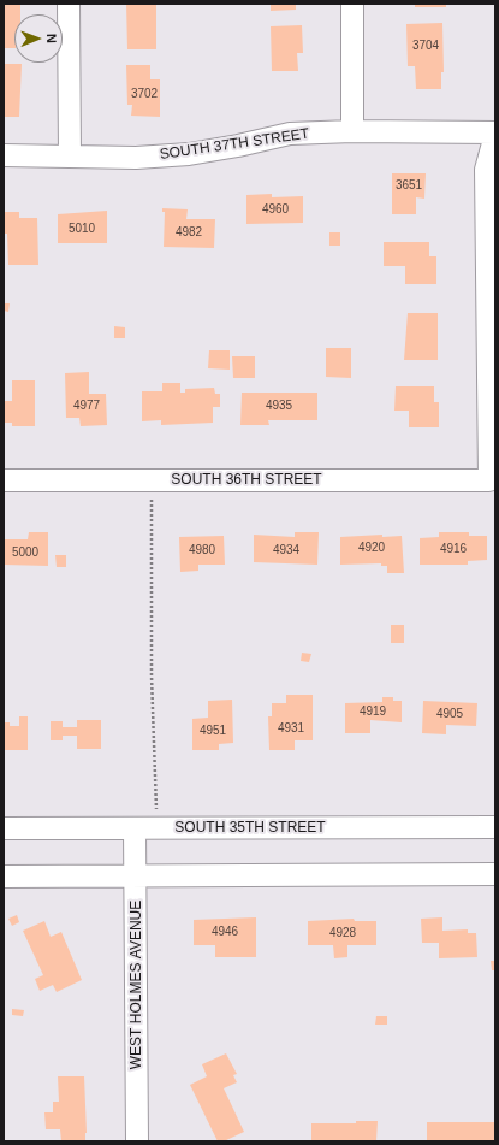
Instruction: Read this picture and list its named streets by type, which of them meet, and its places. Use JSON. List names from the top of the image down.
{
  "streets": {
    "street": [
      "SOUTH 37TH STREET",
      "SOUTH 36TH STREET",
      "SOUTH 35TH STREET",
      "WEST HOLMES AVENUE"
    ]
  },
  "crossings": [
    ["SOUTH 37TH STREET", "SOUTH 36TH STREET"],
    ["SOUTH 35TH STREET", "WEST HOLMES AVENUE"]
  ],
  "house_numbers": [
    "3704",
    "3702",
    "3651",
    "4960",
    "5010",
    "4982",
    "4977",
    "4935",
    "4920",
    "4916",
    "4980",
    "4934",
    "5000",
    "4919",
    "4905",
    "4931",
    "4951",
    "4946",
    "4928"
  ],
  "north": "right"
}
